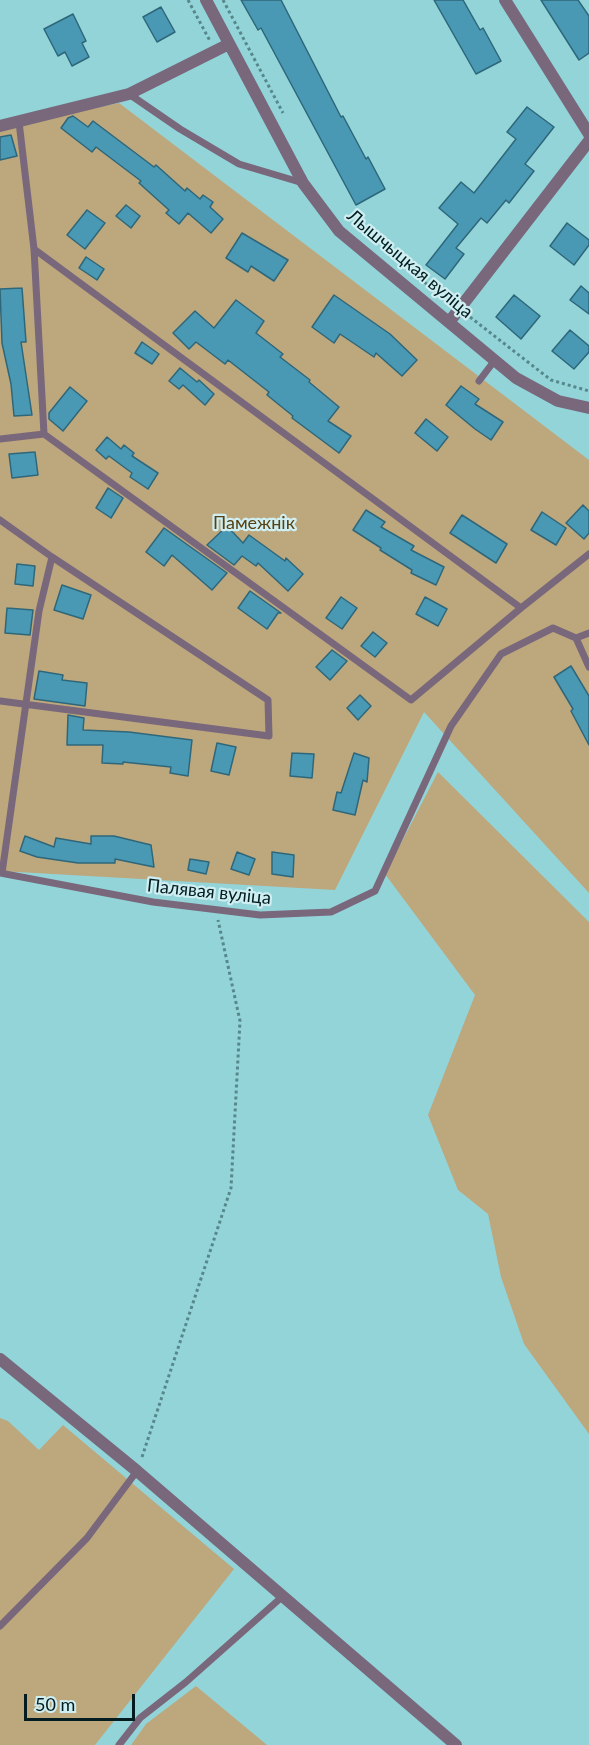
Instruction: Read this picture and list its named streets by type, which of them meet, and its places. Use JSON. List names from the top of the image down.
{
  "streets": {
    "street": ["Лышчыцкая вуліца"],
    "lane": ["Палявая вуліца"]
  },
  "parks": ["Памежнік"],
  "scale_bar": "50 m"
}
